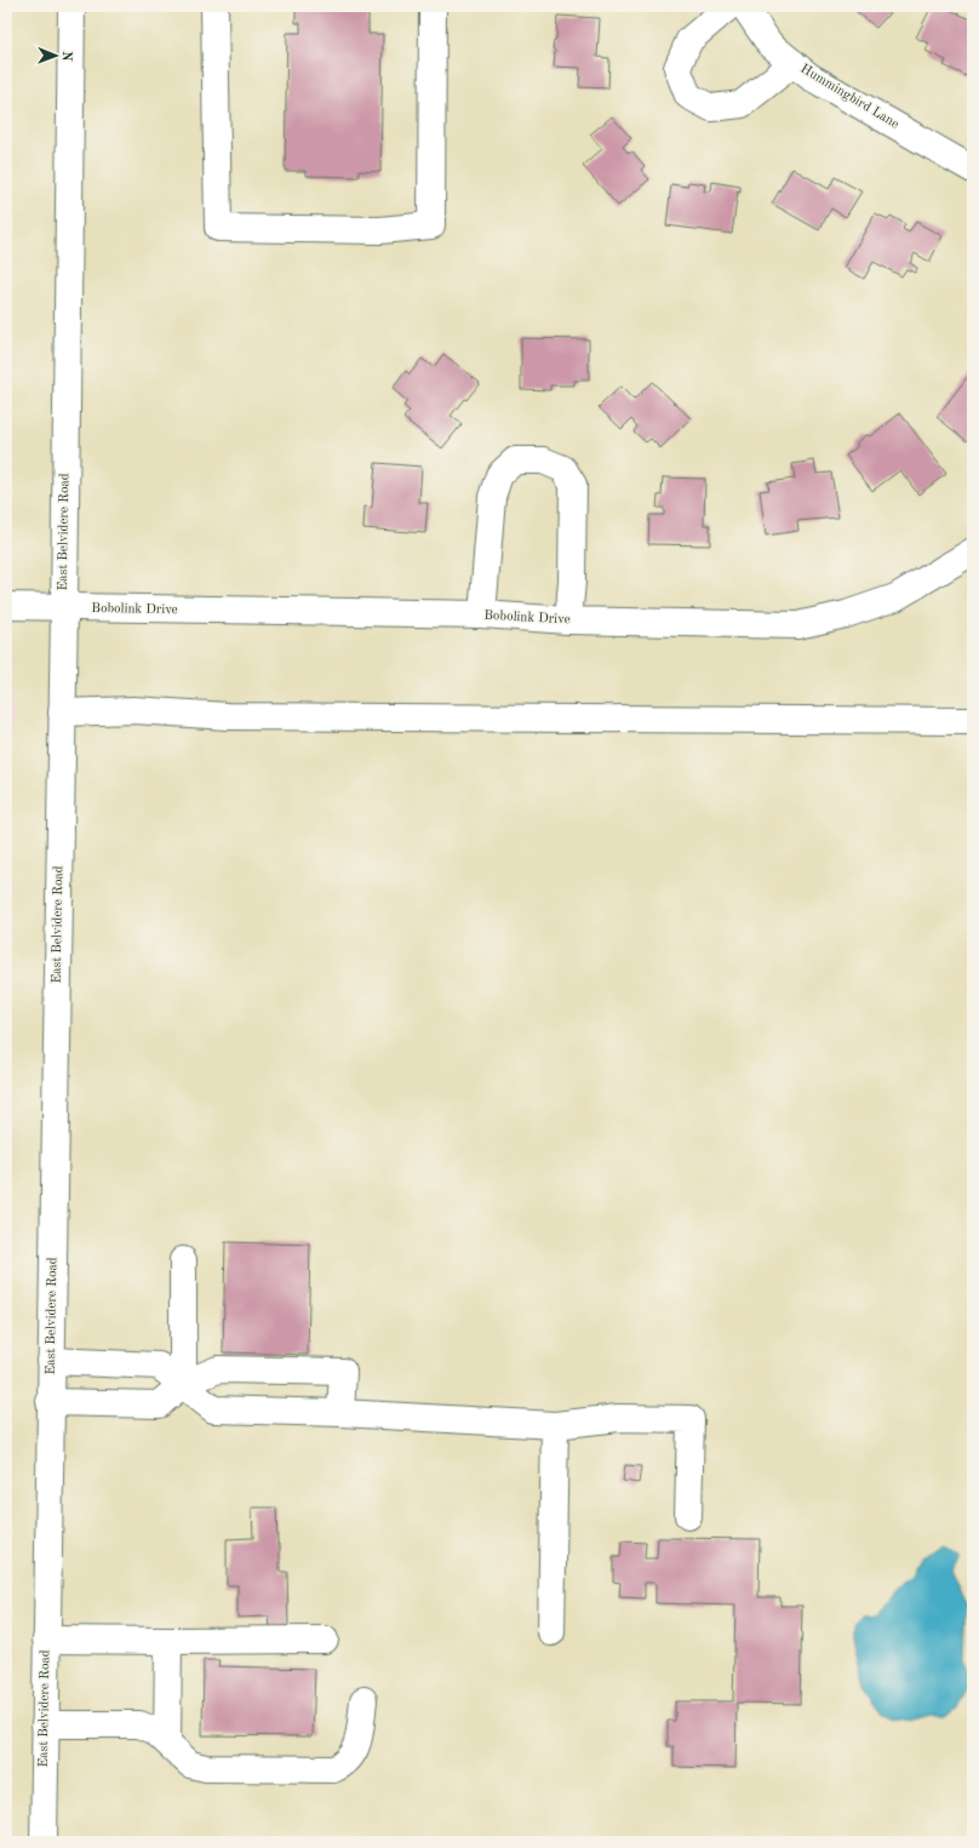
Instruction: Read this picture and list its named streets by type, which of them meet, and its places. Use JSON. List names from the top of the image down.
{
  "streets": {
    "street": ["Hummingbird Lane", "East Belvidere Road", "Bobolink Drive"]
  },
  "crossings": [
    ["East Belvidere Road", "Bobolink Drive"]
  ],
  "north": "right"
}
